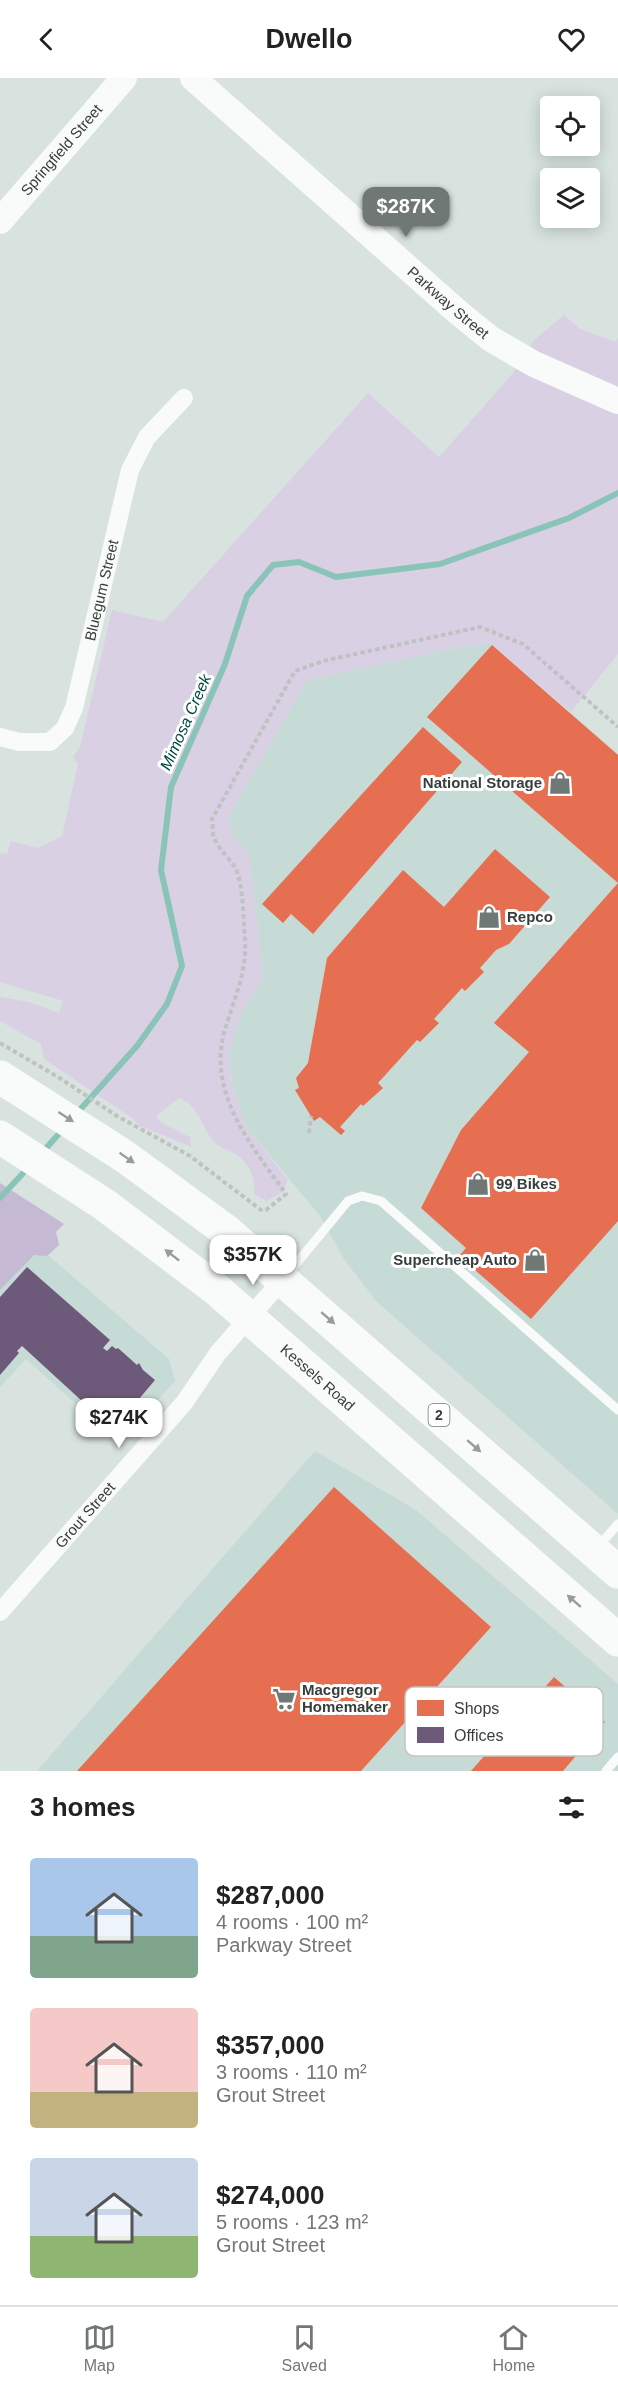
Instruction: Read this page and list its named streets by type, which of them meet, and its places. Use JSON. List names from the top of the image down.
{
  "streets": {
    "highway": ["Kessels Road", "2"],
    "street": [
      "Springfield Street",
      "Parkway Street",
      "Bluegum Street",
      "Grout Street"
    ]
  },
  "crossings": [
    ["Kessels Road", "Grout Street"],
    ["2", "Grout Street"]
  ],
  "water": ["Mimosa Creek"],
  "places": {
    "shop": [
      "National Storage",
      "Repco",
      "99 Bikes",
      "Supercheap Auto"
    ],
    "supermarket": ["Macgregor Homemaker"]
  },
  "legend": ["Shops", "Offices"],
  "page": {
    "header": "Dwello",
    "price": ["$287K", "$357K", "$274K"],
    "heading": "3 homes",
    "list": [
      {
        "name": "$287,000",
        "note": "4 rooms · 100 m² · Parkway Street"
      },
      {
        "name": "$357,000",
        "note": "3 rooms · 110 m² · Grout Street"
      },
      {
        "name": "$274,000",
        "note": "5 rooms · 123 m² · Grout Street"
      }
    ],
    "tabs": ["Map", "Saved", "Home"]
  }
}
